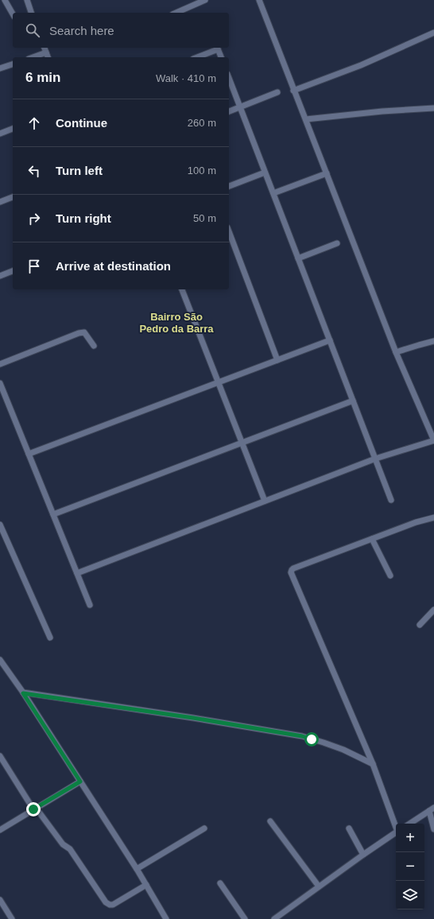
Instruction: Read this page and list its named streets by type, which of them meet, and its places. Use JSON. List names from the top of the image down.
{
  "districts": ["Bairro São Pedro da Barra"],
  "page": {
    "search": "Search here",
    "heading": ["6 min", "Walk · 410 m"],
    "list": [
      ["Continue", "260 m"],
      ["Turn left", "100 m"],
      ["Turn right", "50 m"],
      "Arrive at destination"
    ],
    "map_buttons": ["+", "−"]
  }
}
